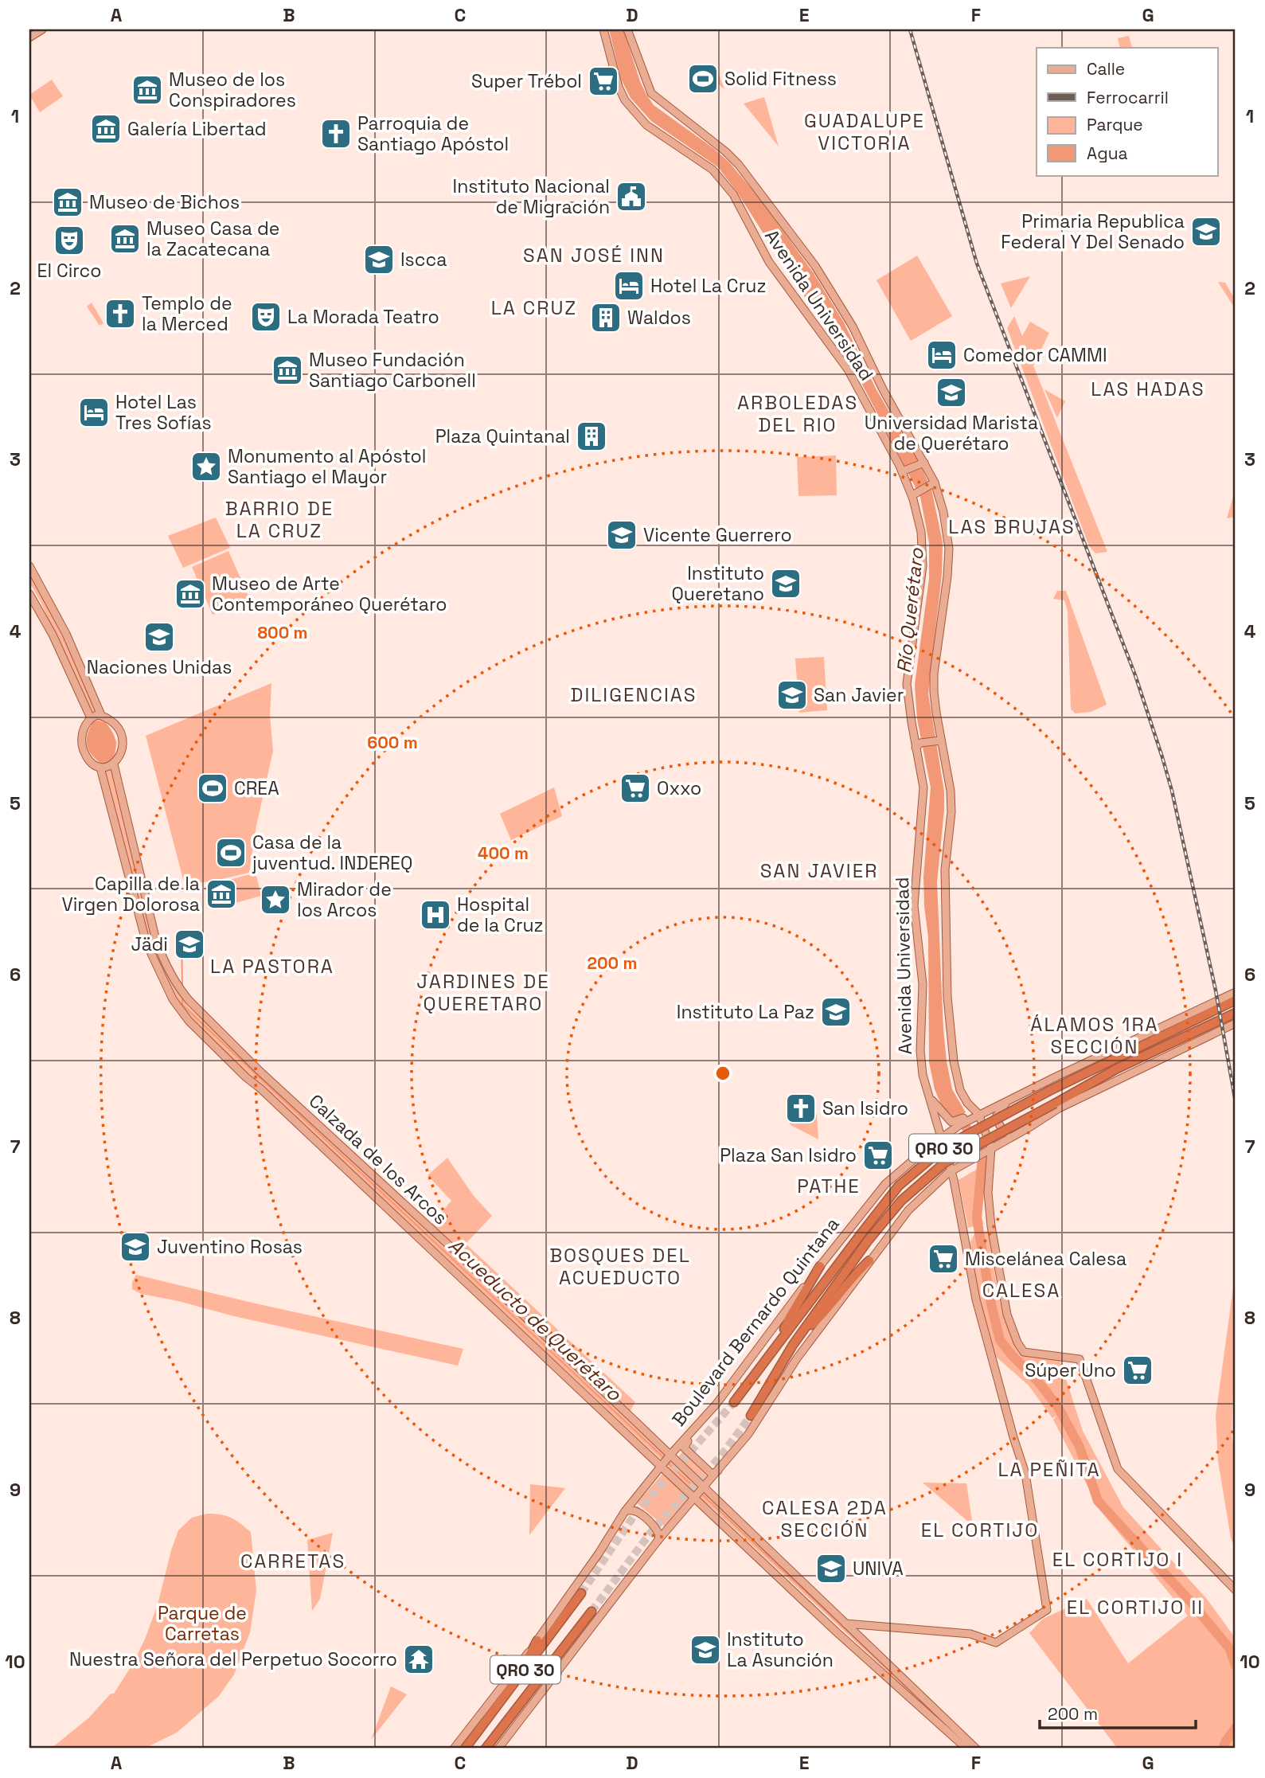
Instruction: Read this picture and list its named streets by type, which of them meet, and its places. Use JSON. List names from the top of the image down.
{
  "streets": {
    "highway": ["QRO 30", "Boulevard Bernardo Quintana"],
    "main road": ["Avenida Universidad", "Calzada de los Arcos"]
  },
  "crossings": [
    ["Avenida Universidad", "Calzada de los Arcos"],
    ["Avenida Universidad", "Boulevard Bernardo Quintana"],
    ["Calzada de los Arcos", "Boulevard Bernardo Quintana"]
  ],
  "districts": [
    "GUADALUPE VICTORIA",
    "SAN JOSÉ INN",
    "LA CRUZ",
    "LAS HADAS",
    "ARBOLEDAS DEL RIO",
    "BARRIO DE LA CRUZ",
    "LAS BRUJAS",
    "DILIGENCIAS",
    "SAN JAVIER",
    "LA PASTORA",
    "JARDINES DE QUERETARO",
    "ÁLAMOS 1RA SECCIÓN",
    "PATHE",
    "BOSQUES DEL ACUEDUCTO",
    "CALESA",
    "LA PEÑITA",
    "CALESA 2DA SECCIÓN",
    "EL CORTIJO",
    "EL CORTIJO I",
    "CARRETAS",
    "EL CORTIJO II"
  ],
  "water": ["Río Querétaro", "Acueducto de Querétaro"],
  "parks": ["Parque de Carretas"],
  "places": {
    "sports": ["Solid Fitness", "CREA", "Casa de la juventud. INDEREQ"],
    "supermarket": [
      "Super Trébol",
      "Oxxo",
      "Plaza San Isidro",
      "Miscelánea Calesa",
      "Súper Uno"
    ],
    "museum": [
      "Museo de los Conspiradores",
      "Galería Libertad",
      "Museo de Bichos",
      "Museo Casa de la Zacatecana",
      "Museo Fundación Santiago Carbonell",
      "Museo de Arte Contemporáneo Querétaro",
      "Capilla de la Virgen Dolorosa"
    ],
    "church": ["Parroquia de Santiago Apóstol", "Templo de la Merced", "San Isidro"],
    "public building": ["Instituto Nacional de Migración"],
    "school or university": [
      "Primaria Republica Federal Y Del Senado",
      "Iscca",
      "Universidad Marista de Querétaro",
      "Vicente Guerrero",
      "Instituto Queretano",
      "Naciones Unidas",
      "San Javier",
      "Jädi",
      "Instituto La Paz",
      "Juventino Rosas",
      "UNIVA",
      "Instituto La Asunción"
    ],
    "theatre": ["El Circo", "La Morada Teatro"],
    "hotel": ["Hotel La Cruz", "Comedor CAMMI", "Hotel Las Tres Sofías"],
    "building": ["Waldos", "Plaza Quintanal"],
    "place": ["Monumento al Apóstol Santiago el Mayor", "Mirador de los Arcos"],
    "hospital": ["Hospital de la Cruz"],
    "temple": ["Nuestra Señora del Perpetuo Socorro"]
  },
  "legend": [
    "Calle",
    "Ferrocarril",
    "Parque",
    "Agua"
  ],
  "scale_bar": "200 m",
  "grid": {
    "columns": [
      "A",
      "B",
      "C",
      "D",
      "E",
      "F",
      "G"
    ],
    "rows": [
      "1",
      "2",
      "3",
      "4",
      "5",
      "6",
      "7",
      "8",
      "9",
      "10"
    ]
  },
  "rings": [
    "800 m",
    "600 m",
    "400 m",
    "200 m"
  ]
}
